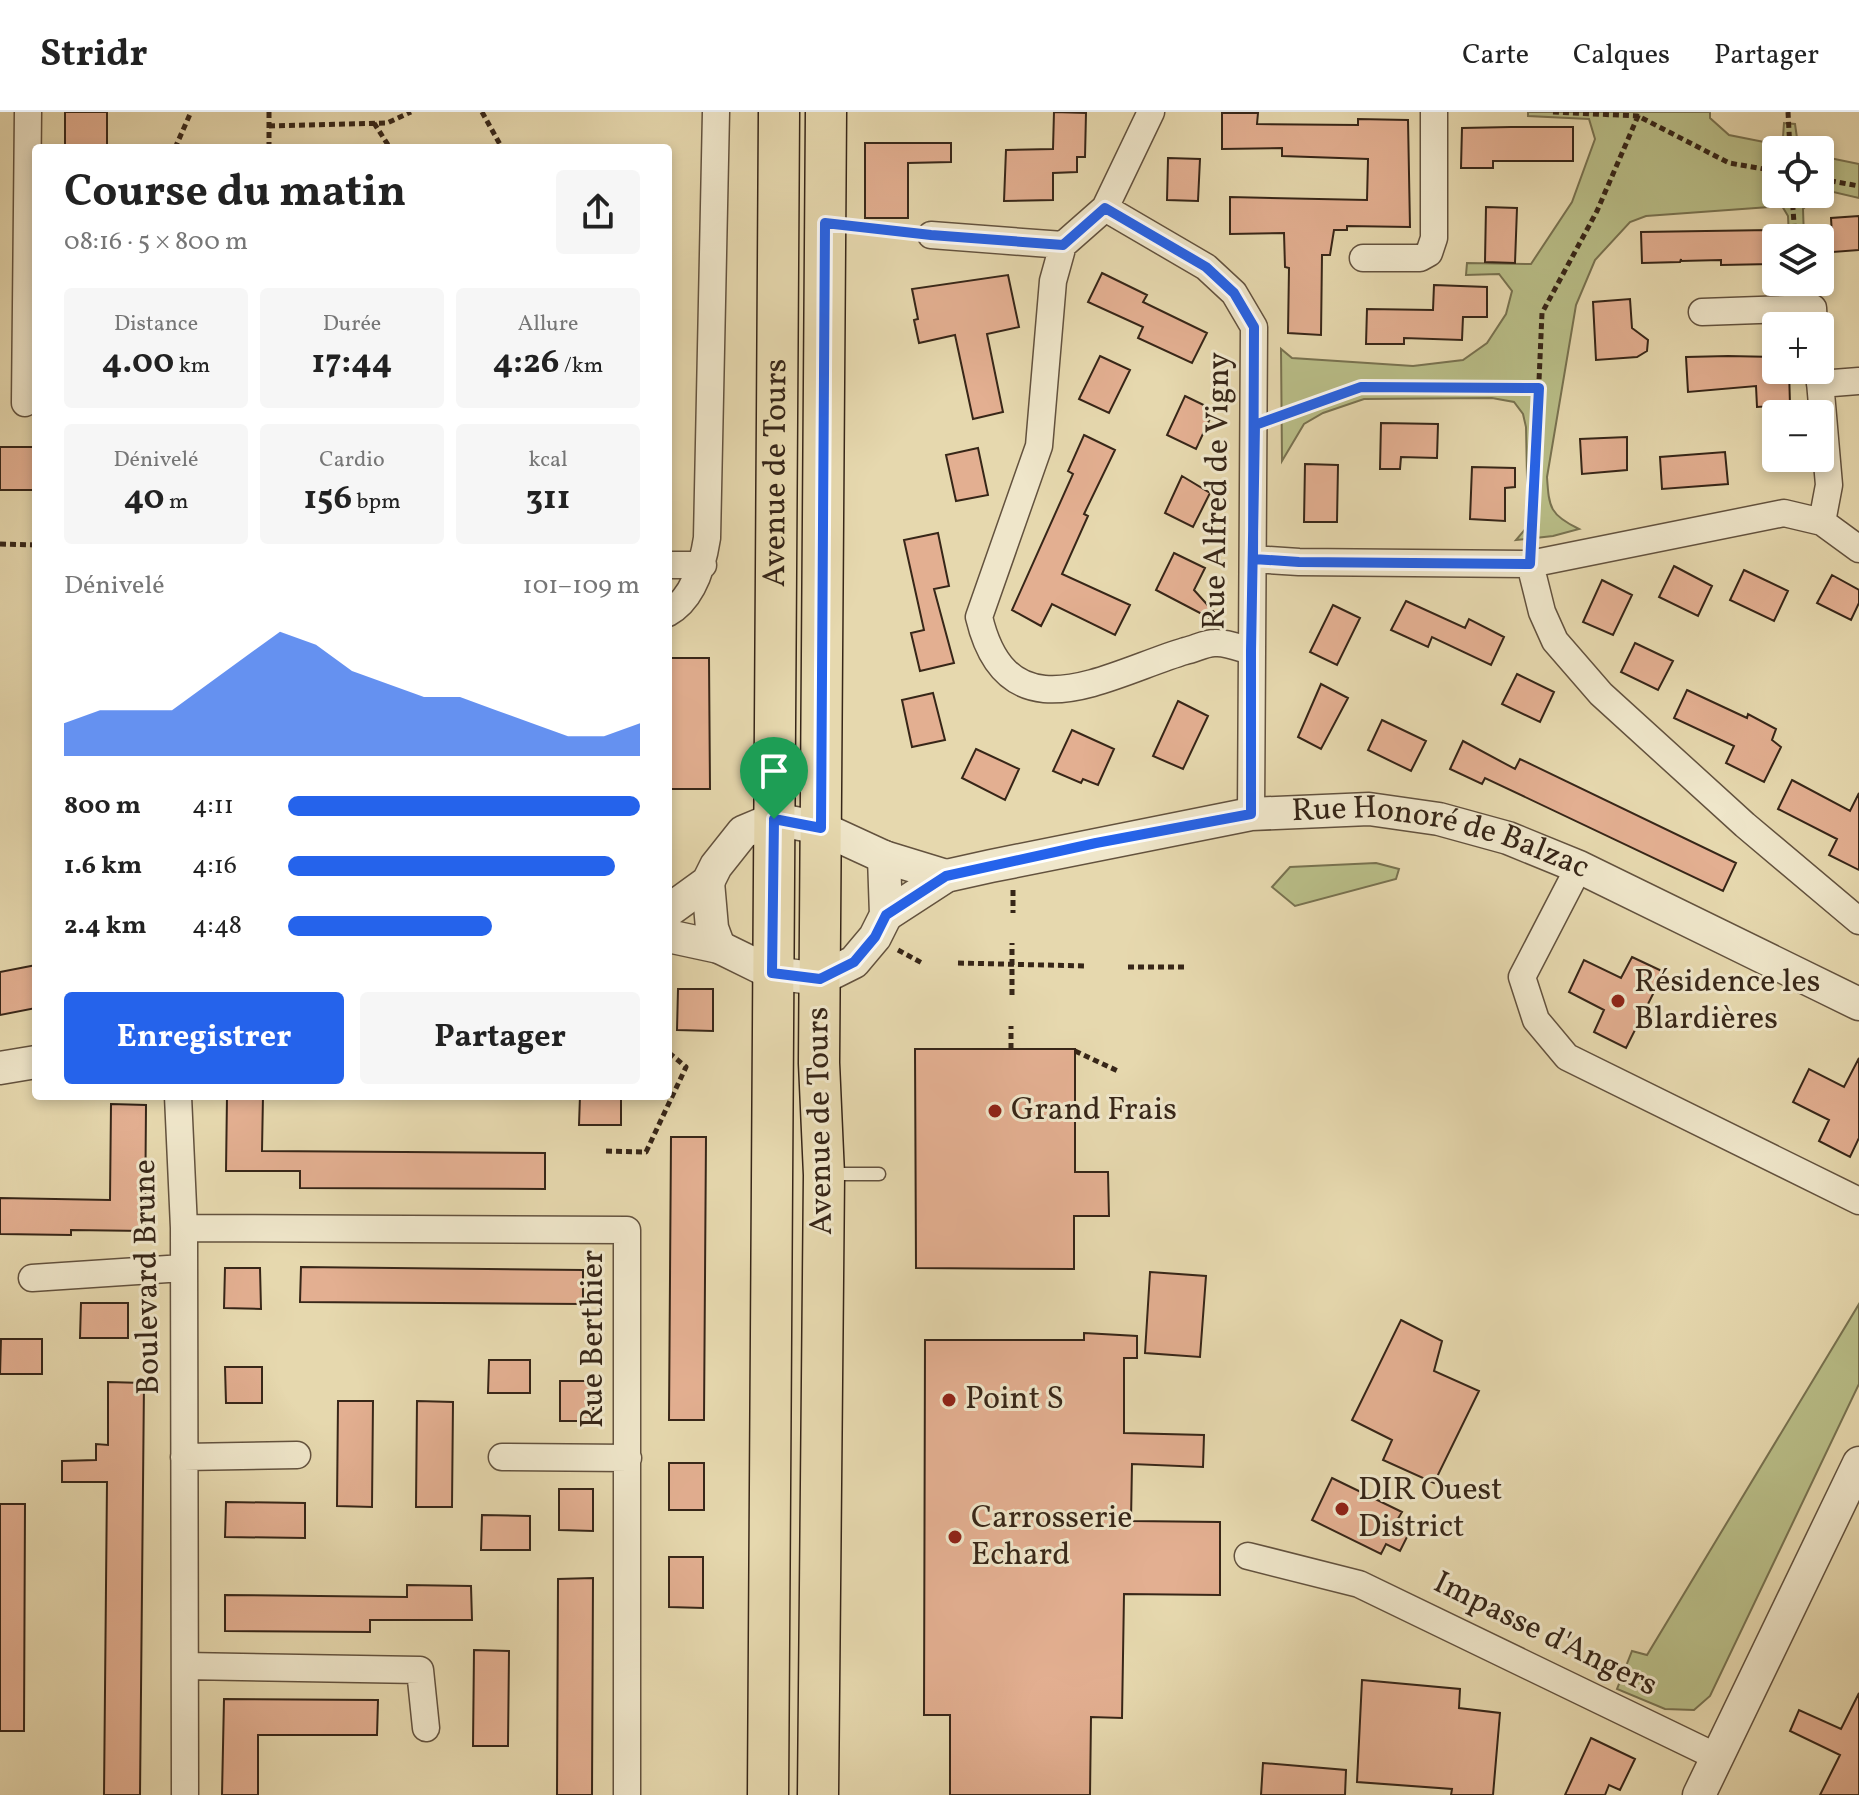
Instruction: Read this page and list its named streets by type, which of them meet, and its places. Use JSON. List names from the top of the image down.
{
  "streets": {
    "main road": ["Avenue de Tours"],
    "street": [
      "Rue Alfred de Vigny",
      "Rue Honoré de Balzac",
      "Boulevard Brune",
      "Rue Berthier",
      "Impasse d'Angers"
    ]
  },
  "crossings": [
    ["Rue Alfred de Vigny", "Rue Honoré de Balzac"],
    ["Boulevard Brune", "Rue Berthier"]
  ],
  "places": [
    "Résidence les Blardières",
    "Grand Frais",
    "Point S",
    "DIR Ouest District",
    "Carrosserie Echard"
  ],
  "page": {
    "header": "Stridr",
    "nav": ["Carte", "Calques", "Partager"],
    "map_buttons": ["+", "−"],
    "heading": ["Course du matin", "08:16 · 5 × 800 m"],
    "stats": [
      ["Distance", "4.00 km"],
      ["Durée", "17:44"],
      ["Allure", "4:26 /km"],
      ["Dénivelé", "40 m"],
      ["Cardio", "156 bpm"],
      ["kcal", "311"]
    ],
    "chart": ["Dénivelé", "101–109 m"],
    "list": [
      {
        "name": "800 m",
        "note": "4:11"
      },
      {
        "name": "1.6 km",
        "note": "4:16"
      },
      {
        "name": "2.4 km",
        "note": "4:48"
      }
    ],
    "buttons": ["Enregistrer", "Partager"]
  }
}
